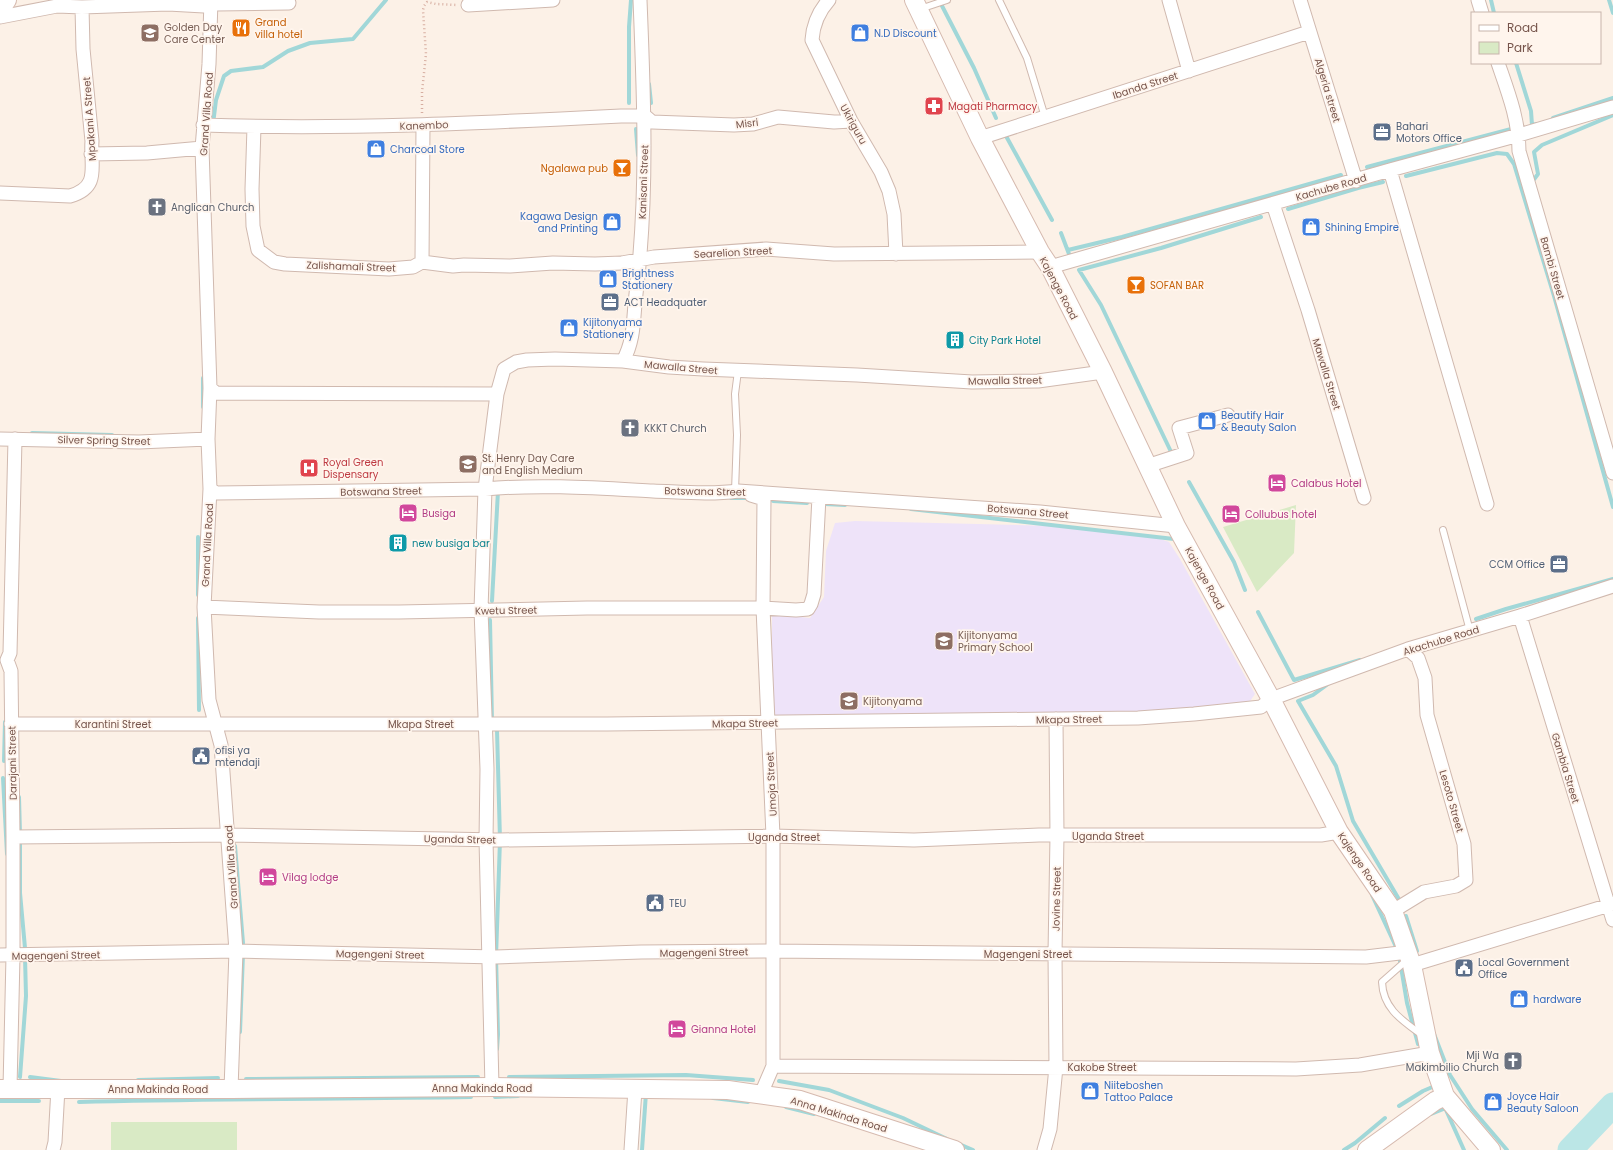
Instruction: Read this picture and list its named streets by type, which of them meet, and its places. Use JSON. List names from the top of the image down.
{
  "streets": {
    "street": [
      "Ibanda Street",
      "Algeria street",
      "Grand Villa Road",
      "Mpakani A Street",
      "Misri",
      "Ukiriguru",
      "Kanembo",
      "Kanisani Street",
      "Kachube Road",
      "Searelion Street",
      "Zalishamali Street",
      "Bambi Street",
      "Kajenge Road",
      "Mawalla Street",
      "Silver Spring Street",
      "Botswana Street",
      "Kwetu Street",
      "Akachube Road",
      "Mkapa Street",
      "Karantini Street",
      "Darajani Street",
      "Gambia Street",
      "Umoja Street",
      "Lesoto Street",
      "Uganda Street",
      "Jovine Street",
      "Magengeni Street",
      "Kakobe Street",
      "Anna Makinda Road"
    ]
  },
  "crossings": [
    ["Ibanda Street", "Algeria street"],
    ["Ibanda Street", "Kajenge Road"],
    ["Algeria street", "Kachube Road"],
    ["Grand Villa Road", "Kanembo"],
    ["Grand Villa Road", "Silver Spring Street"],
    ["Grand Villa Road", "Botswana Street"],
    ["Grand Villa Road", "Kwetu Street"],
    ["Grand Villa Road", "Mkapa Street"],
    ["Grand Villa Road", "Karantini Street"],
    ["Grand Villa Road", "Uganda Street"],
    ["Grand Villa Road", "Magengeni Street"],
    ["Grand Villa Road", "Anna Makinda Road"],
    ["Misri", "Ukiriguru"],
    ["Misri", "Kanembo"],
    ["Misri", "Kanisani Street"],
    ["Ukiriguru", "Searelion Street"],
    ["Kanembo", "Kanisani Street"],
    ["Kanembo", "Zalishamali Street"],
    ["Kanisani Street", "Searelion Street"],
    ["Kanisani Street", "Zalishamali Street"],
    ["Kanisani Street", "Mawalla Street"],
    ["Kachube Road", "Bambi Street"],
    ["Kachube Road", "Kajenge Road"],
    ["Kachube Road", "Mawalla Street"],
    ["Searelion Street", "Zalishamali Street"],
    ["Searelion Street", "Kajenge Road"],
    ["Kajenge Road", "Mawalla Street"],
    ["Kajenge Road", "Botswana Street"],
    ["Kajenge Road", "Akachube Road"],
    ["Kajenge Road", "Mkapa Street"],
    ["Kajenge Road", "Lesoto Street"],
    ["Kajenge Road", "Uganda Street"],
    ["Kajenge Road", "Magengeni Street"],
    ["Kajenge Road", "Kakobe Street"],
    ["Mawalla Street", "Botswana Street"],
    ["Mawalla Street", "Kwetu Street"],
    ["Mawalla Street", "Mkapa Street"],
    ["Mawalla Street", "Uganda Street"],
    ["Mawalla Street", "Magengeni Street"],
    ["Mawalla Street", "Anna Makinda Road"],
    ["Silver Spring Street", "Darajani Street"],
    ["Botswana Street", "Kwetu Street"],
    ["Botswana Street", "Umoja Street"],
    ["Kwetu Street", "Umoja Street"],
    ["Akachube Road", "Mkapa Street"],
    ["Akachube Road", "Gambia Street"],
    ["Akachube Road", "Lesoto Street"],
    ["Mkapa Street", "Karantini Street"],
    ["Mkapa Street", "Umoja Street"],
    ["Mkapa Street", "Jovine Street"],
    ["Karantini Street", "Darajani Street"],
    ["Darajani Street", "Uganda Street"],
    ["Darajani Street", "Magengeni Street"],
    ["Darajani Street", "Anna Makinda Road"],
    ["Gambia Street", "Magengeni Street"],
    ["Umoja Street", "Uganda Street"],
    ["Umoja Street", "Magengeni Street"],
    ["Umoja Street", "Kakobe Street"],
    ["Umoja Street", "Anna Makinda Road"],
    ["Uganda Street", "Jovine Street"],
    ["Jovine Street", "Magengeni Street"],
    ["Jovine Street", "Kakobe Street"]
  ],
  "places": {
    "restaurant": ["Grand villa hotel"],
    "school or university": [
      "Golden Day Care Center",
      "St. Henry Day Care and English Medium",
      "Kijitonyama Primary School",
      "Kijitonyama"
    ],
    "shop": [
      "N.D Discount",
      "Charcoal Store",
      "Kagawa Design and Printing",
      "Shining Empire",
      "Brightness Stationery",
      "Kijitonyama Stationery",
      "Beautify Hair & Beauty Salon",
      "hardware",
      "Niiteboshen Tattoo Palace",
      "Joyce Hair Beauty Saloon"
    ],
    "pharmacy": ["Magati Pharmacy"],
    "office": ["Bahari Motors Office", "ACT Headquater", "CCM Office"],
    "bar": ["Ngalawa pub", "SOFAN BAR"],
    "church": ["Anglican Church", "KKKT Church", "Mji Wa Makimbilio Church"],
    "building": ["City Park Hotel", "new busiga bar"],
    "hospital": ["Royal Green Dispensary"],
    "hotel": [
      "Calabus Hotel",
      "Busiga",
      "Collubus hotel",
      "Vilag lodge",
      "Gianna Hotel"
    ],
    "public building": ["ofisi ya mtendaji", "TEU", "Local Government Office"]
  },
  "legend": ["Road", "Park"]
}
